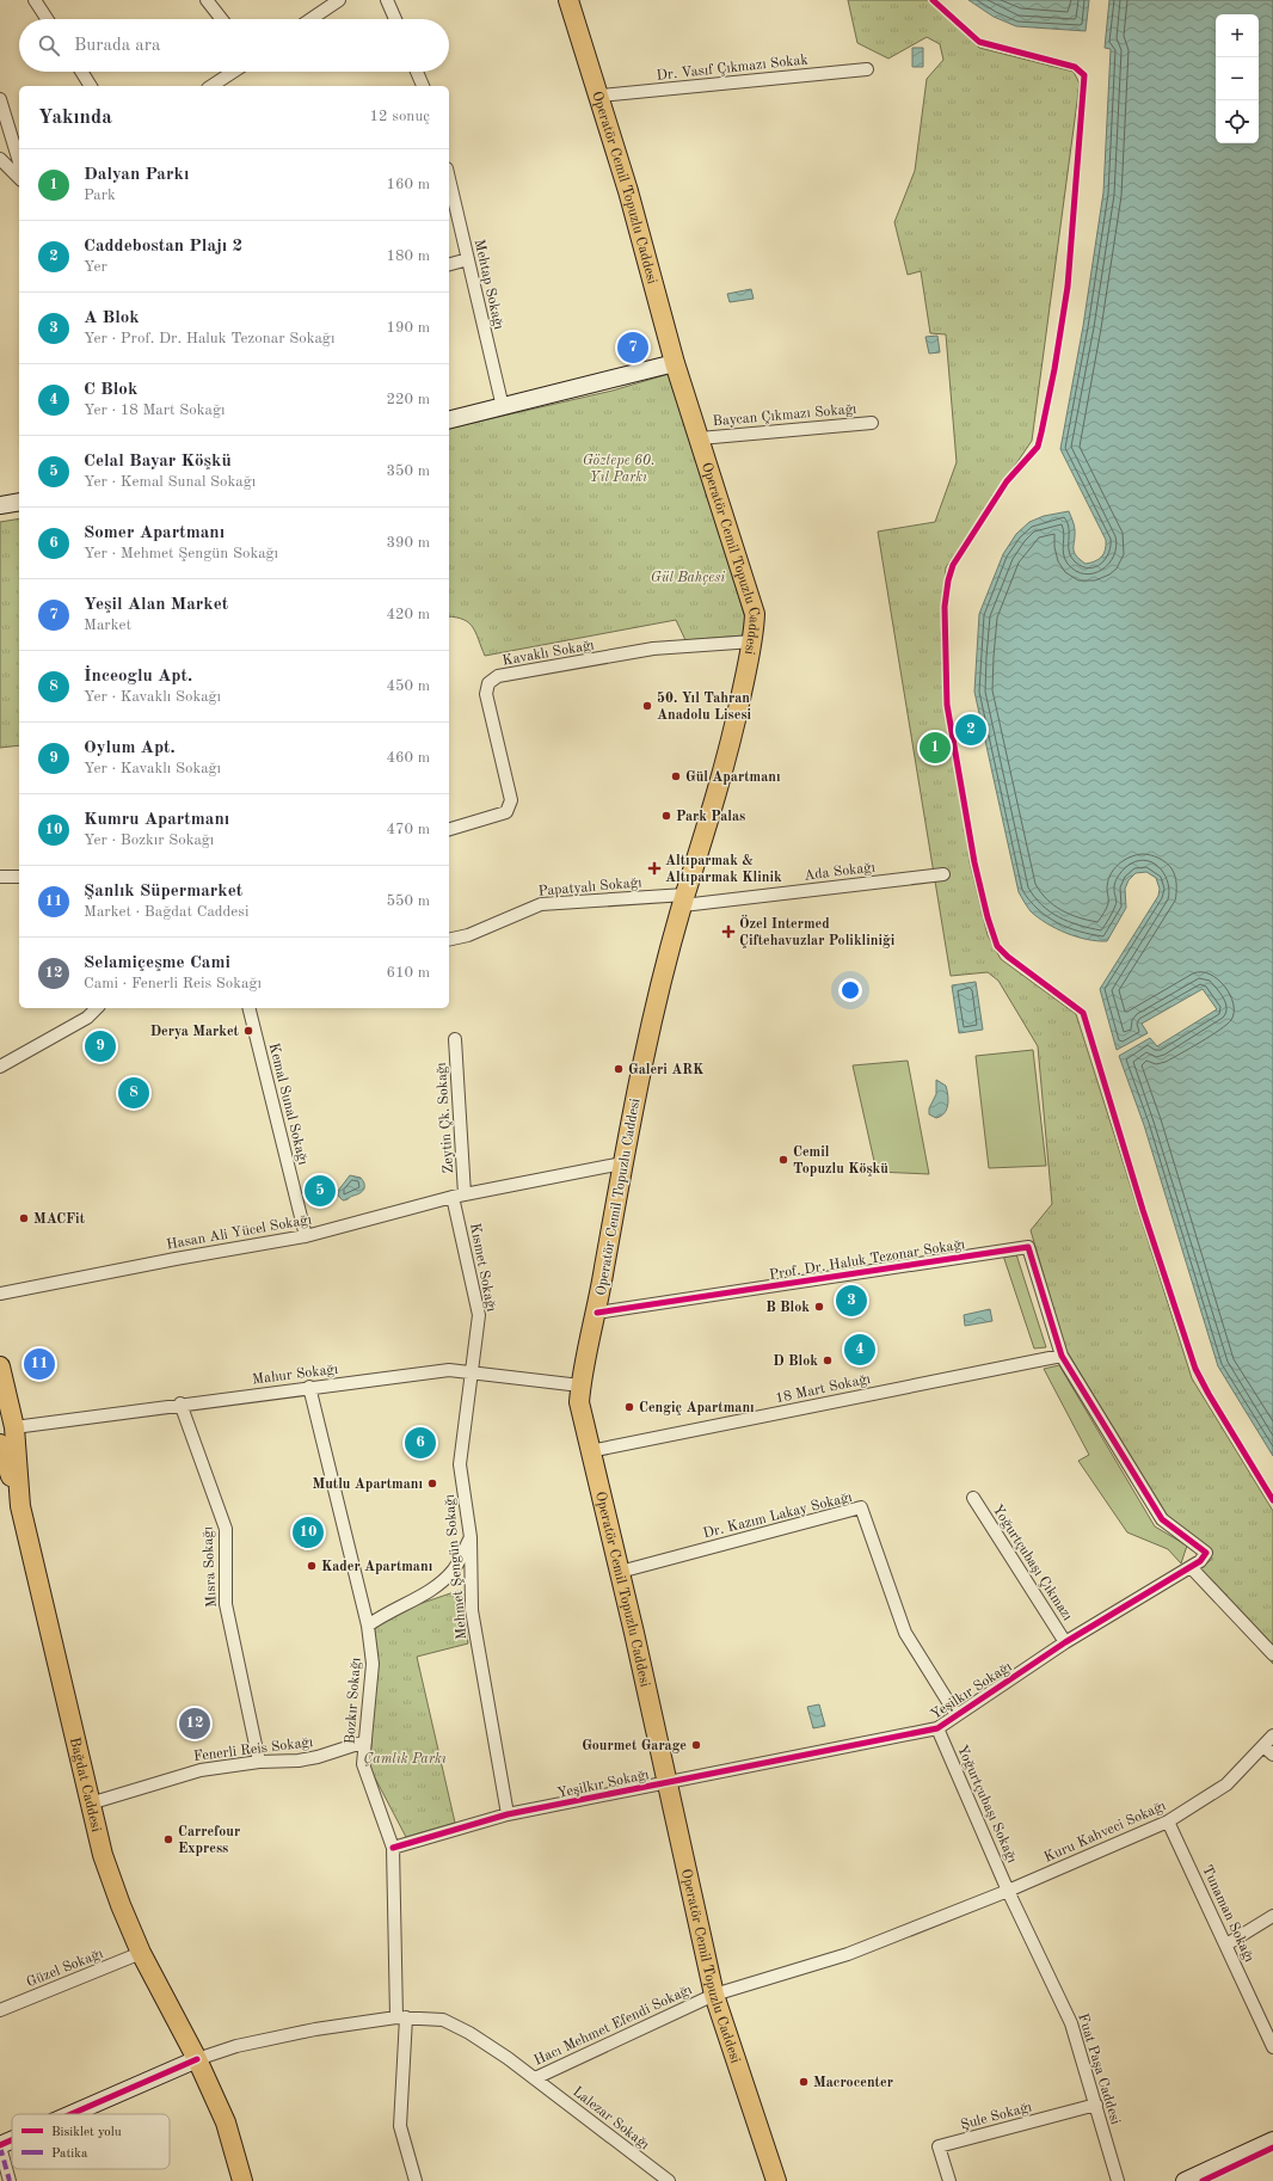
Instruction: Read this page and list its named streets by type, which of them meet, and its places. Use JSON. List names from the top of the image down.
{
  "streets": {
    "main road": ["Operatör Cemil Topuzlu Caddesi", "Bağdat Caddesi"],
    "street": [
      "Dr. Vasıf Çıkmazı Sokak",
      "Mehtap Sokağı",
      "Baycan Çıkmazı Sokağı",
      "Kavaklı Sokağı",
      "Ada Sokağı",
      "Papatyalı Sokağı",
      "Kemal Sunal Sokağı",
      "Zeytin Çk. Sokağı",
      "Hasan Ali Yücel Sokağı",
      "Prof. Dr. Haluk Tezonar Sokağı",
      "Kısmet Sokağı",
      "Mahur Sokağı",
      "18 Mart Sokağı",
      "Dr. Kazım Lakay Sokağı",
      "Yoğurtçubaşı Çıkmazı",
      "Mısra Sokağı",
      "Mehmet Şengün Sokağı",
      "Yeşilkır Sokağı",
      "Bozkır Sokağı",
      "Fenerli Reis Sokağı",
      "Yoğurtçubaşı Sokağı",
      "Kuru Kahveci Sokağı",
      "Tunaman Sokağı",
      "Güzel Sokağı",
      "Hacı Mehmet Efendi Sokağı",
      "Fuat Paşa Caddesi",
      "Şule Sokağı",
      "Lalezar Sokağı"
    ]
  },
  "crossings": [
    ["Dr. Vasıf Çıkmazı Sokak", "Operatör Cemil Topuzlu Caddesi"],
    ["Operatör Cemil Topuzlu Caddesi", "Baycan Çıkmazı Sokağı"],
    ["Operatör Cemil Topuzlu Caddesi", "Kavaklı Sokağı"],
    ["Operatör Cemil Topuzlu Caddesi", "Ada Sokağı"],
    ["Operatör Cemil Topuzlu Caddesi", "Papatyalı Sokağı"],
    ["Operatör Cemil Topuzlu Caddesi", "Hasan Ali Yücel Sokağı"],
    ["Operatör Cemil Topuzlu Caddesi", "Prof. Dr. Haluk Tezonar Sokağı"],
    ["Operatör Cemil Topuzlu Caddesi", "Mahur Sokağı"],
    ["Operatör Cemil Topuzlu Caddesi", "18 Mart Sokağı"],
    ["Operatör Cemil Topuzlu Caddesi", "Dr. Kazım Lakay Sokağı"],
    ["Operatör Cemil Topuzlu Caddesi", "Yeşilkır Sokağı"],
    ["Operatör Cemil Topuzlu Caddesi", "Hacı Mehmet Efendi Sokağı"],
    ["Ada Sokağı", "Papatyalı Sokağı"],
    ["Kemal Sunal Sokağı", "Hasan Ali Yücel Sokağı"],
    ["Zeytin Çk. Sokağı", "Hasan Ali Yücel Sokağı"],
    ["Zeytin Çk. Sokağı", "Kısmet Sokağı"],
    ["Hasan Ali Yücel Sokağı", "Kısmet Sokağı"],
    ["Prof. Dr. Haluk Tezonar Sokağı", "18 Mart Sokağı"],
    ["Prof. Dr. Haluk Tezonar Sokağı", "Yeşilkır Sokağı"],
    ["Kısmet Sokağı", "Mahur Sokağı"],
    ["Kısmet Sokağı", "Mehmet Şengün Sokağı"],
    ["Mahur Sokağı", "Mısra Sokağı"],
    ["Mahur Sokağı", "Mehmet Şengün Sokağı"],
    ["Mahur Sokağı", "Bozkır Sokağı"],
    ["Mahur Sokağı", "Bağdat Caddesi"],
    ["18 Mart Sokağı", "Yeşilkır Sokağı"],
    ["Dr. Kazım Lakay Sokağı", "Yeşilkır Sokağı"],
    ["Yoğurtçubaşı Çıkmazı", "Yeşilkır Sokağı"],
    ["Mısra Sokağı", "Fenerli Reis Sokağı"],
    ["Mehmet Şengün Sokağı", "Yeşilkır Sokağı"],
    ["Yeşilkır Sokağı", "Bozkır Sokağı"],
    ["Yeşilkır Sokağı", "Yoğurtçubaşı Sokağı"],
    ["Bozkır Sokağı", "Fenerli Reis Sokağı"],
    ["Bozkır Sokağı", "Hacı Mehmet Efendi Sokağı"],
    ["Fenerli Reis Sokağı", "Bağdat Caddesi"],
    ["Bağdat Caddesi", "Güzel Sokağı"],
    ["Bağdat Caddesi", "Hacı Mehmet Efendi Sokağı"],
    ["Yoğurtçubaşı Sokağı", "Kuru Kahveci Sokağı"],
    ["Yoğurtçubaşı Sokağı", "Hacı Mehmet Efendi Sokağı"],
    ["Yoğurtçubaşı Sokağı", "Fuat Paşa Caddesi"],
    ["Kuru Kahveci Sokağı", "Tunaman Sokağı"],
    ["Kuru Kahveci Sokağı", "Hacı Mehmet Efendi Sokağı"],
    ["Kuru Kahveci Sokağı", "Fuat Paşa Caddesi"],
    ["Hacı Mehmet Efendi Sokağı", "Fuat Paşa Caddesi"],
    ["Hacı Mehmet Efendi Sokağı", "Lalezar Sokağı"],
    ["Fuat Paşa Caddesi", "Şule Sokağı"]
  ],
  "parks": ["Göztepe 60. Yıl Parkı", "Gül Bahçesi", "Çamlık Parkı"],
  "places": {
    "other": [
      "50. Yıl Tahran Anadolu Lisesi",
      "Gül Apartmanı",
      "Park Palas",
      "Derya Market",
      "Galeri ARK",
      "Cemil Topuzlu Köşkü",
      "MACFit",
      "B Blok",
      "D Blok",
      "Cengiç Apartmanı",
      "Mutlu Apartmanı",
      "Kader Apartmanı",
      "Gourmet Garage",
      "Carrefour Express",
      "Macrocenter"
    ],
    "health": ["Altıparmak & Altıparmak Klinik", "Özel Intermed Çiftehavuzlar Polikliniği"]
  },
  "legend": ["Bisiklet yolu", "Patika"],
  "page": {
    "map_buttons": ["+", "−"],
    "search": "Burada ara",
    "heading": ["Yakında", "12 sonuç"],
    "list": [
      {
        "mark": "1",
        "name": "Dalyan Parkı",
        "note": "Park",
        "value": "160 m"
      },
      {
        "mark": "2",
        "name": "Caddebostan Plajı 2",
        "note": "Yer",
        "value": "180 m"
      },
      {
        "mark": "3",
        "name": "A Blok",
        "note": "Yer · Prof. Dr. Haluk Tezonar Sokağı",
        "value": "190 m"
      },
      {
        "mark": "4",
        "name": "C Blok",
        "note": "Yer · 18 Mart Sokağı",
        "value": "220 m"
      },
      {
        "mark": "5",
        "name": "Celal Bayar Köşkü",
        "note": "Yer · Kemal Sunal Sokağı",
        "value": "350 m"
      },
      {
        "mark": "6",
        "name": "Somer Apartmanı",
        "note": "Yer · Mehmet Şengün Sokağı",
        "value": "390 m"
      },
      {
        "mark": "7",
        "name": "Yeşil Alan Market",
        "note": "Market",
        "value": "420 m"
      },
      {
        "mark": "8",
        "name": "İnceoglu Apt.",
        "note": "Yer · Kavaklı Sokağı",
        "value": "450 m"
      },
      {
        "mark": "9",
        "name": "Oylum Apt.",
        "note": "Yer · Kavaklı Sokağı",
        "value": "460 m"
      },
      {
        "mark": "10",
        "name": "Kumru Apartmanı",
        "note": "Yer · Bozkır Sokağı",
        "value": "470 m"
      },
      {
        "mark": "11",
        "name": "Şanlık Süpermarket",
        "note": "Market · Bağdat Caddesi",
        "value": "550 m"
      },
      {
        "mark": "12",
        "name": "Selamiçeşme Cami",
        "note": "Cami · Fenerli Reis Sokağı",
        "value": "610 m"
      }
    ],
    "pins": [
      "7",
      "2",
      "1",
      "9",
      "8",
      "5",
      "3",
      "4",
      "11",
      "6",
      "10",
      "12"
    ]
  }
}
